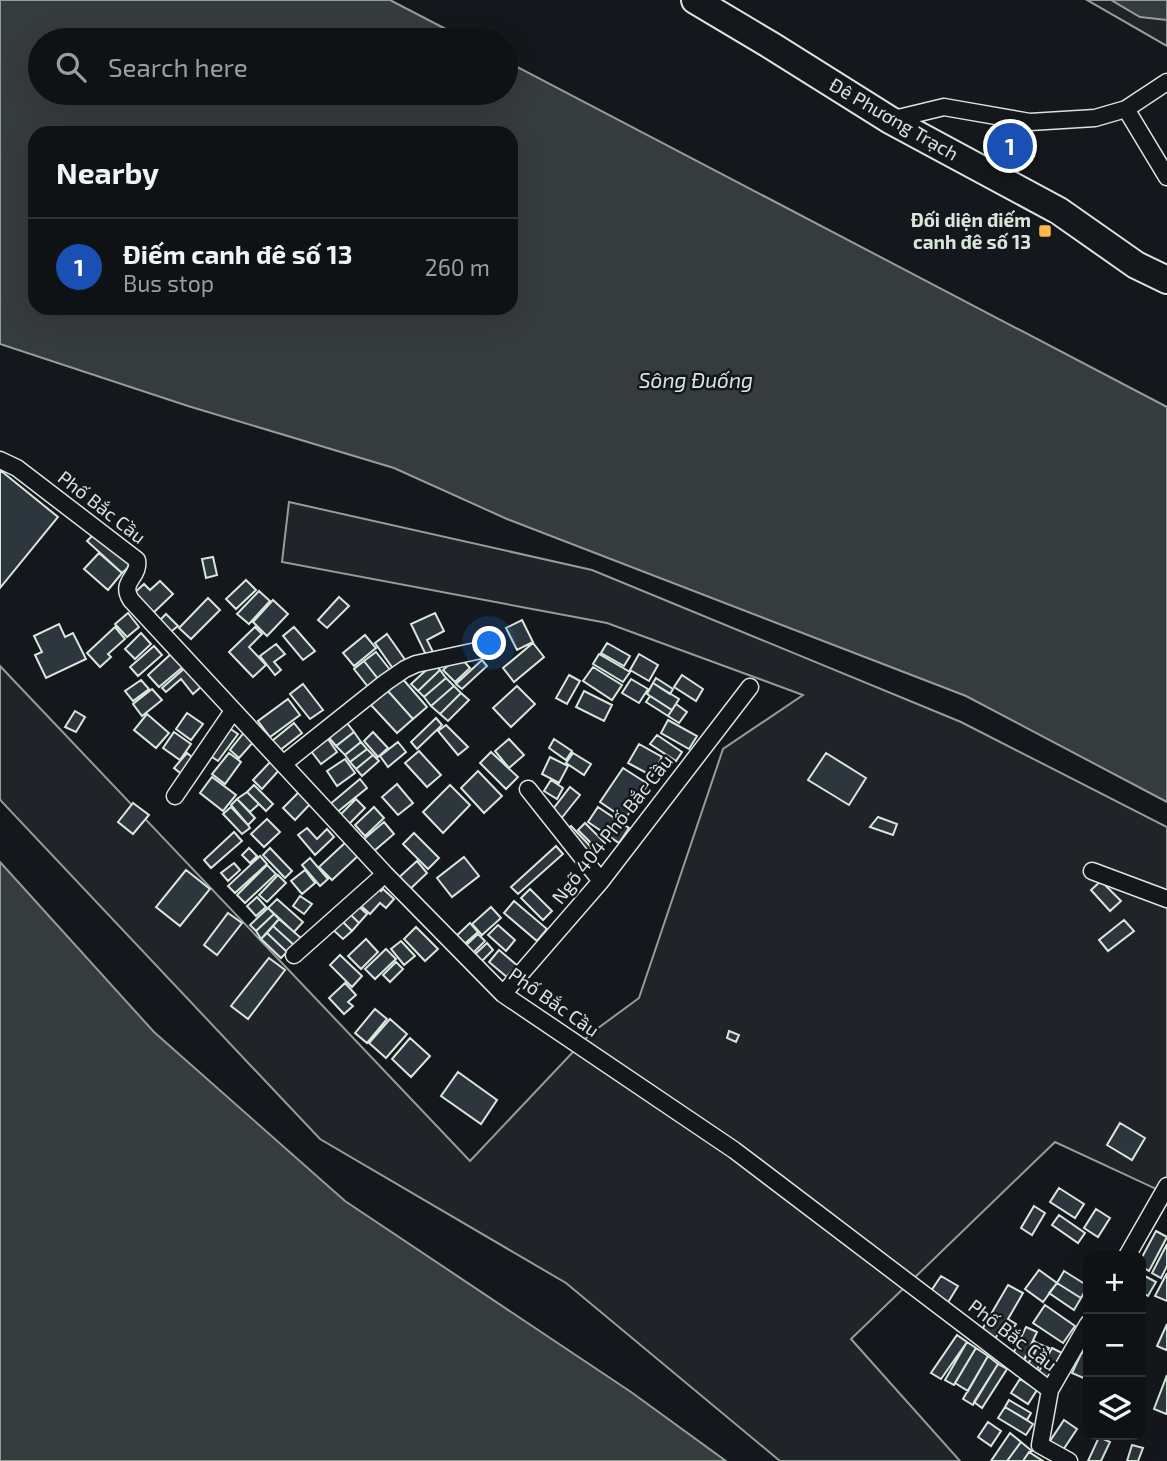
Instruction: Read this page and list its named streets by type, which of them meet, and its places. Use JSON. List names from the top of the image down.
{
  "streets": {
    "main road": ["Đê Phương Trạch"],
    "street": ["Phố Bắc Cầu", "Ngõ 404 Phố Bắc Cầu"]
  },
  "crossings": [
    ["Phố Bắc Cầu", "Ngõ 404 Phố Bắc Cầu"]
  ],
  "water": ["Sông Đuống"],
  "places": {
    "transit": ["Đối diện điếm canh đê số 13"]
  },
  "page": {
    "search": "Search here",
    "pins": "1",
    "heading": "Nearby",
    "list": [
      {
        "mark": "1",
        "name": "Điếm canh đê số 13",
        "note": "Bus stop",
        "value": "260 m"
      }
    ],
    "map_buttons": ["+", "−"]
  }
}
